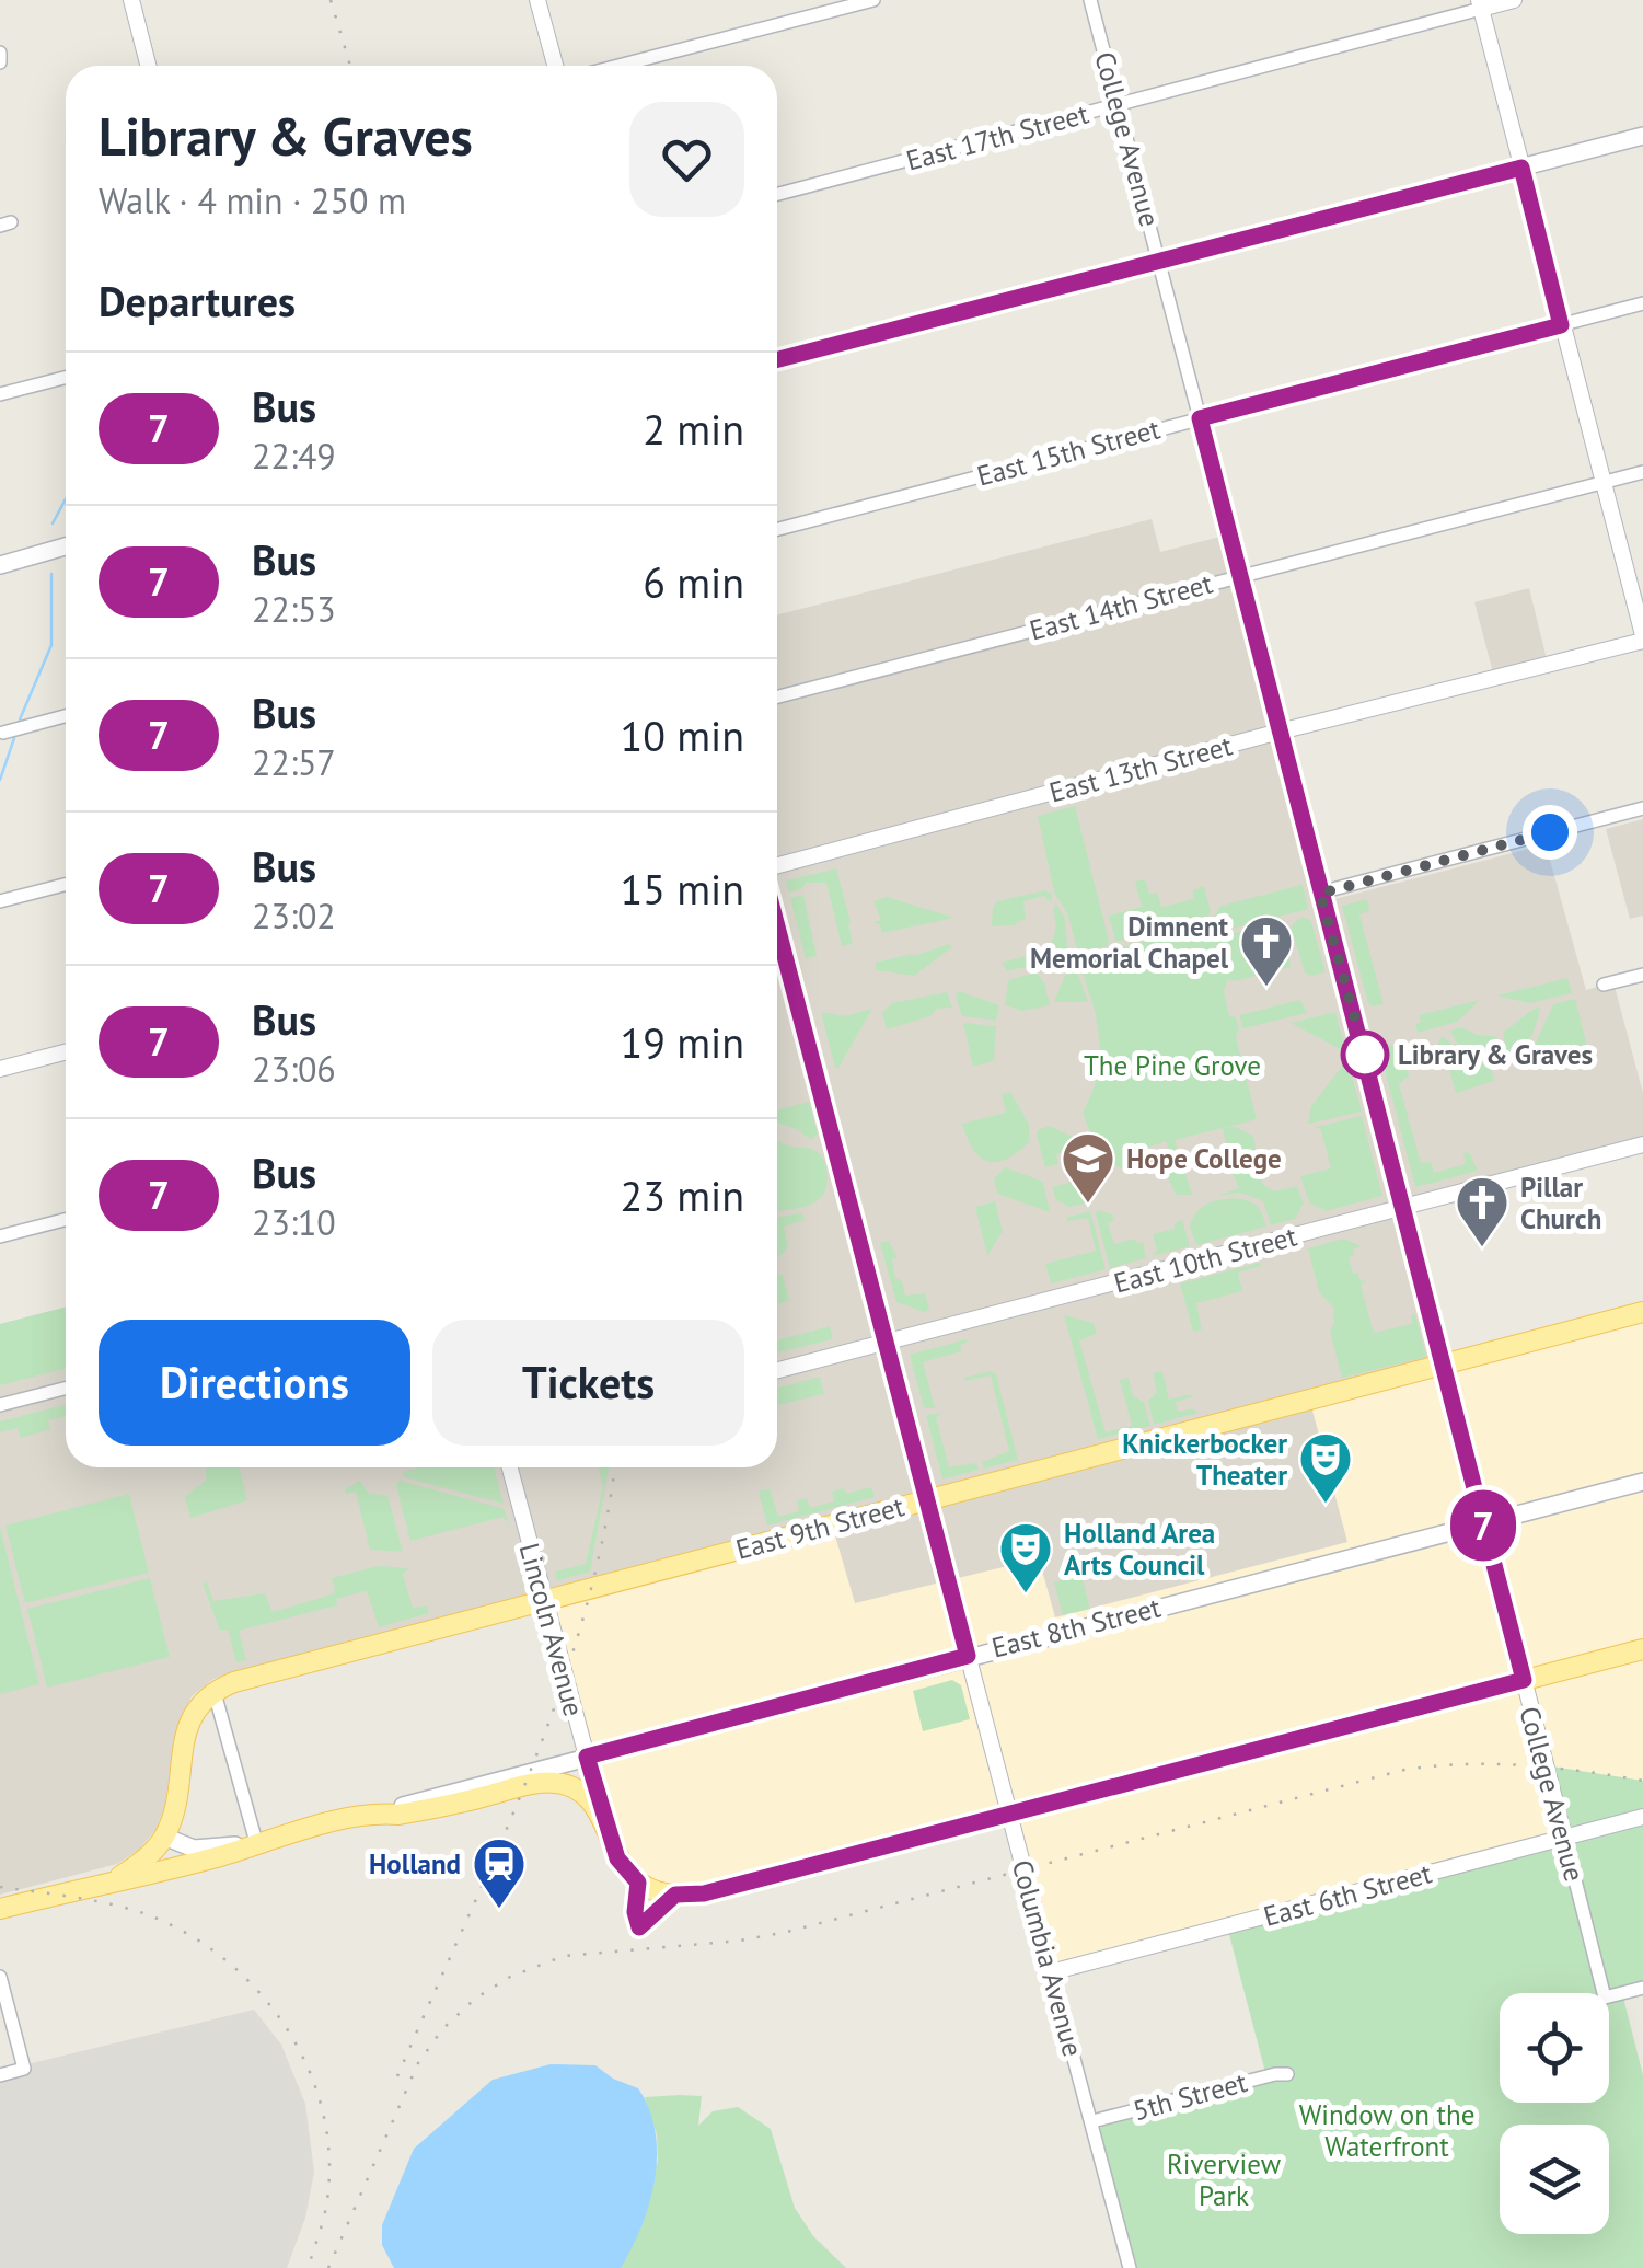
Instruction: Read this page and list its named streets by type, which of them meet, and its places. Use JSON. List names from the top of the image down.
{
  "streets": {
    "main road": ["East 9th Street", "East 8th Street", "Lincoln Avenue"],
    "street": [
      "East 17th Street",
      "College Avenue",
      "East 15th Street",
      "East 14th Street",
      "East 13th Street",
      "East 10th Street",
      "East 6th Street",
      "Columbia Avenue",
      "5th Street"
    ]
  },
  "crossings": [
    ["East 17th Street", "College Avenue"],
    ["College Avenue", "East 15th Street"],
    ["College Avenue", "East 14th Street"],
    ["College Avenue", "East 13th Street"],
    ["College Avenue", "East 10th Street"],
    ["College Avenue", "East 9th Street"],
    ["College Avenue", "East 8th Street"],
    ["College Avenue", "East 6th Street"],
    ["East 10th Street", "Columbia Avenue"],
    ["East 9th Street", "Lincoln Avenue"],
    ["East 9th Street", "Columbia Avenue"],
    ["East 8th Street", "Lincoln Avenue"],
    ["East 8th Street", "Columbia Avenue"],
    ["Lincoln Avenue", "Columbia Avenue"],
    ["East 6th Street", "Columbia Avenue"],
    ["Columbia Avenue", "5th Street"]
  ],
  "parks": ["The Pine Grove", "Window on the Waterfront", "Riverview Park"],
  "places": {
    "church": ["Dimnent Memorial Chapel", "Pillar Church"],
    "other": ["Library & Graves"],
    "school or university": ["Hope College"],
    "theatre": ["Knickerbocker Theater", "Holland Area Arts Council"],
    "station": ["Holland"]
  },
  "lines": ["bus line 7"],
  "page": {
    "on_map": "7",
    "heading": [
      ["Library & Graves", "Walk · 4 min · 250 m"],
      "Departures"
    ],
    "list": [
      {
        "mark": "7",
        "name": "Bus",
        "note": "22:49",
        "value": "2 min"
      },
      {
        "mark": "7",
        "name": "Bus",
        "note": "22:53",
        "value": "6 min"
      },
      {
        "mark": "7",
        "name": "Bus",
        "note": "22:57",
        "value": "10 min"
      },
      {
        "mark": "7",
        "name": "Bus",
        "note": "23:02",
        "value": "15 min"
      },
      {
        "mark": "7",
        "name": "Bus",
        "note": "23:06",
        "value": "19 min"
      },
      {
        "mark": "7",
        "name": "Bus",
        "note": "23:10",
        "value": "23 min"
      }
    ],
    "buttons": ["Directions", "Tickets"]
  }
}
